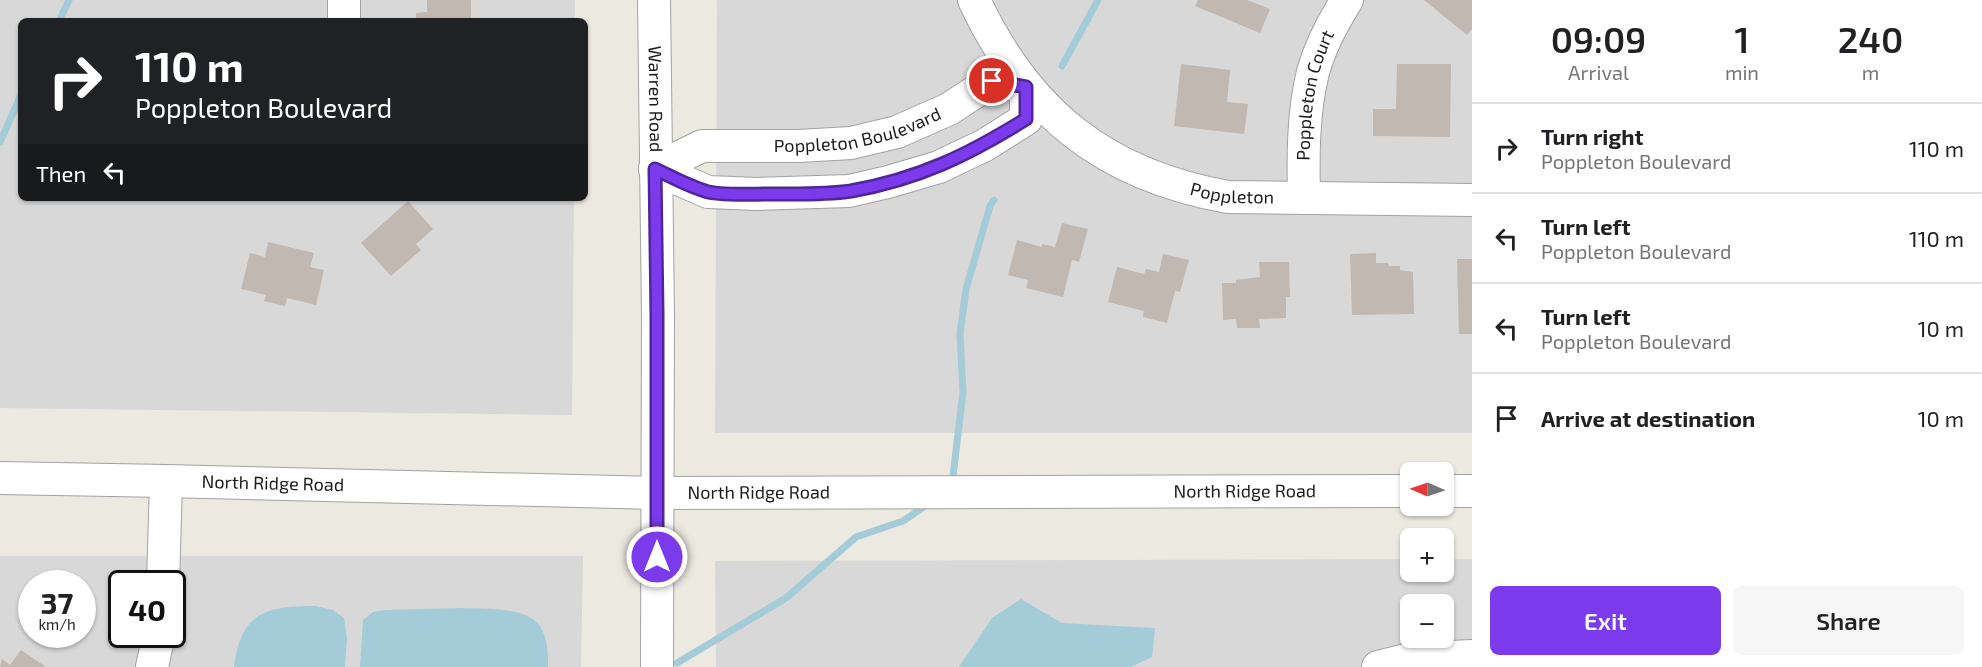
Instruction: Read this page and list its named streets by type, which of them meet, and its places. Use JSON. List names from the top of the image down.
{
  "streets": {
    "street": [
      "Poppleton Court",
      "Warren Road",
      "Poppleton Boulevard",
      "Poppleton",
      "North Ridge Road"
    ]
  },
  "crossings": [
    ["Poppleton Court", "Poppleton"],
    ["Warren Road", "Poppleton Boulevard"],
    ["Warren Road", "North Ridge Road"],
    ["Poppleton Boulevard", "Poppleton"]
  ],
  "north": "left",
  "page": {
    "eta": [
      "09:09",
      "Arrival",
      "1",
      "min",
      "240",
      "m"
    ],
    "turn": ["110 m", "Poppleton Boulevard"],
    "list": [
      {
        "name": "Turn right",
        "note": "Poppleton Boulevard",
        "value": "110 m"
      },
      {
        "name": "Turn left",
        "note": "Poppleton Boulevard",
        "value": "110 m"
      },
      {
        "name": "Turn left",
        "note": "Poppleton Boulevard",
        "value": "10 m"
      },
      {
        "name": "Arrive at destination",
        "value": "10 m"
      }
    ],
    "then": "Then",
    "map_buttons": ["+", "−"],
    "speed": "37 km/h",
    "limit": "40",
    "buttons": ["Exit", "Share"]
  }
}
